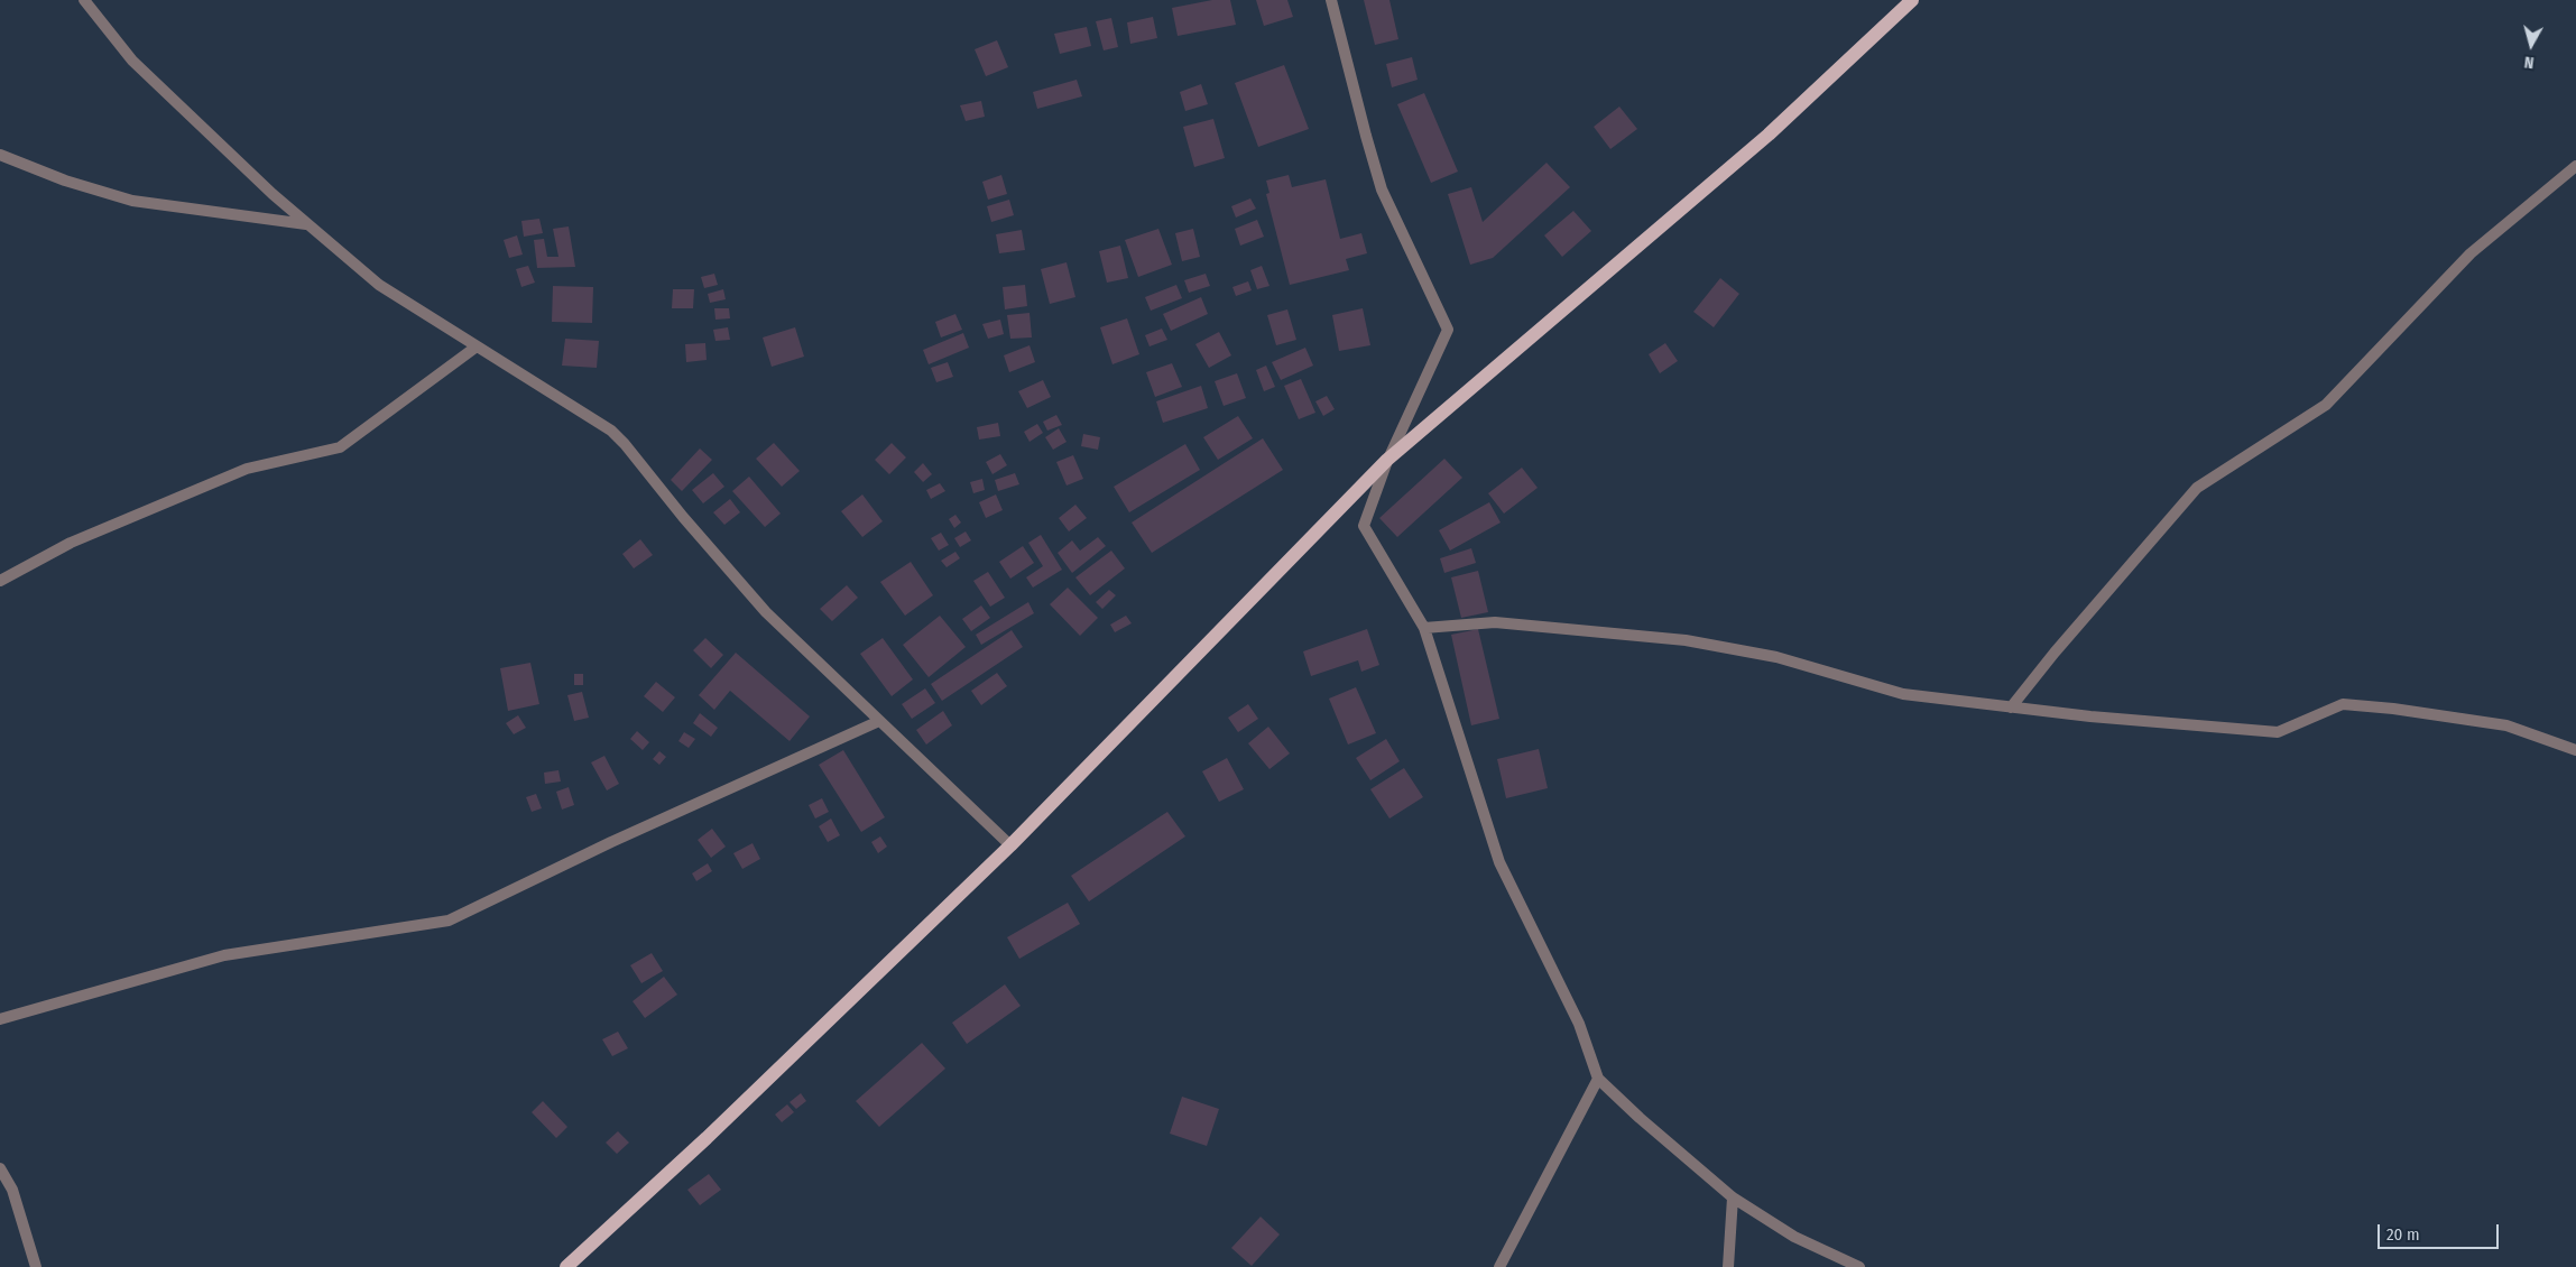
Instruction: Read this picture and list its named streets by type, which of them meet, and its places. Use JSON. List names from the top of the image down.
{
  "scale_bar": "20 m",
  "north": "bottom"
}
